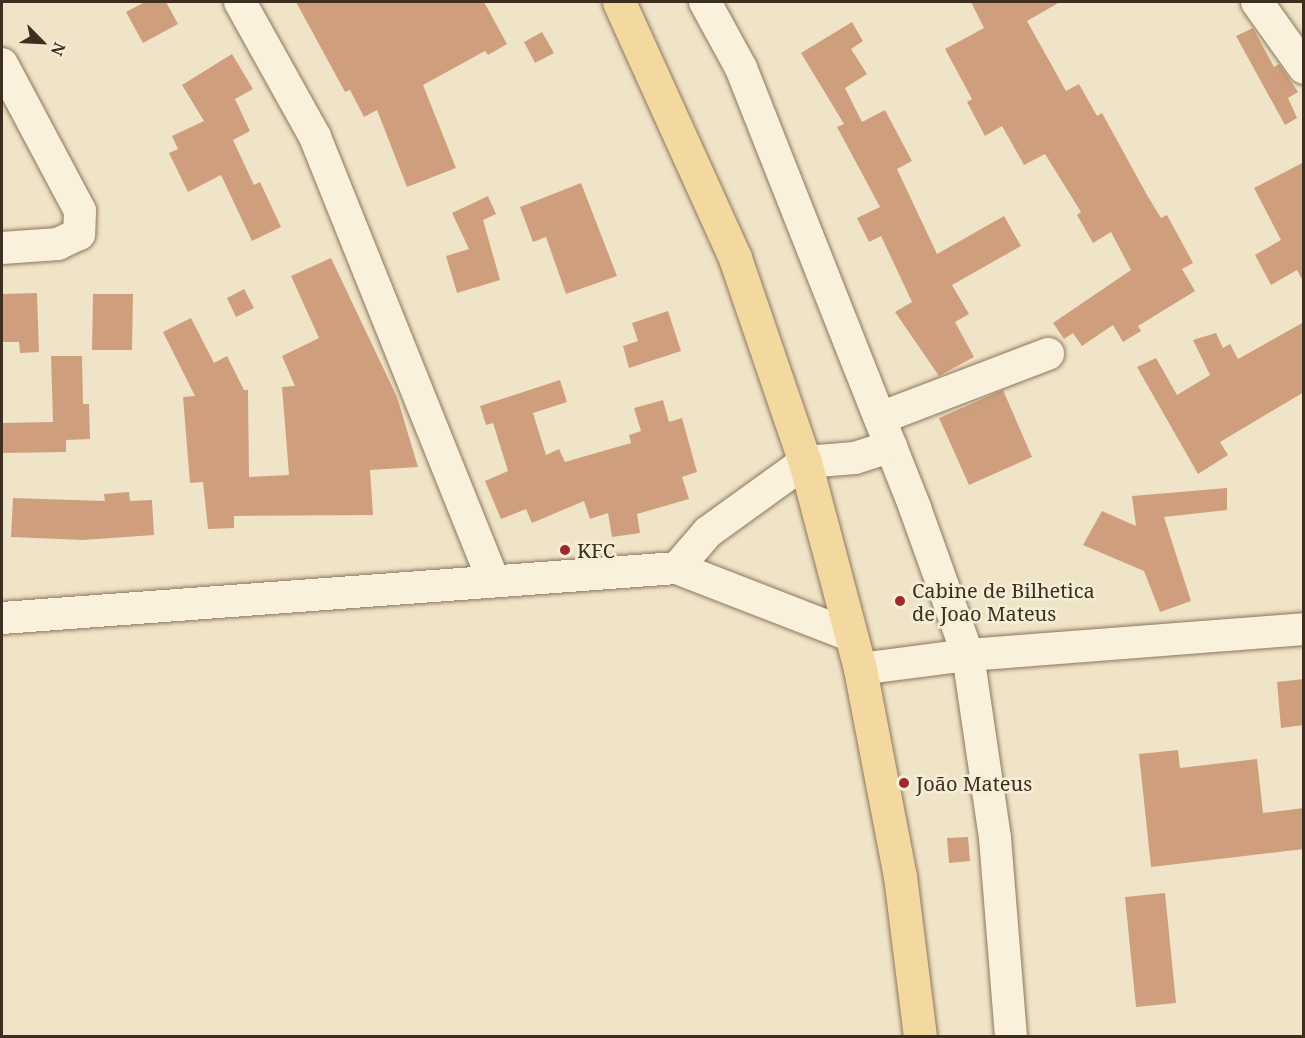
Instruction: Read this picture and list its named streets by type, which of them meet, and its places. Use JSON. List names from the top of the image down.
{
  "places": ["KFC", "Cabine de Bilhetica de Joao Mateus", "João Mateus"],
  "north": "bottom right"
}
